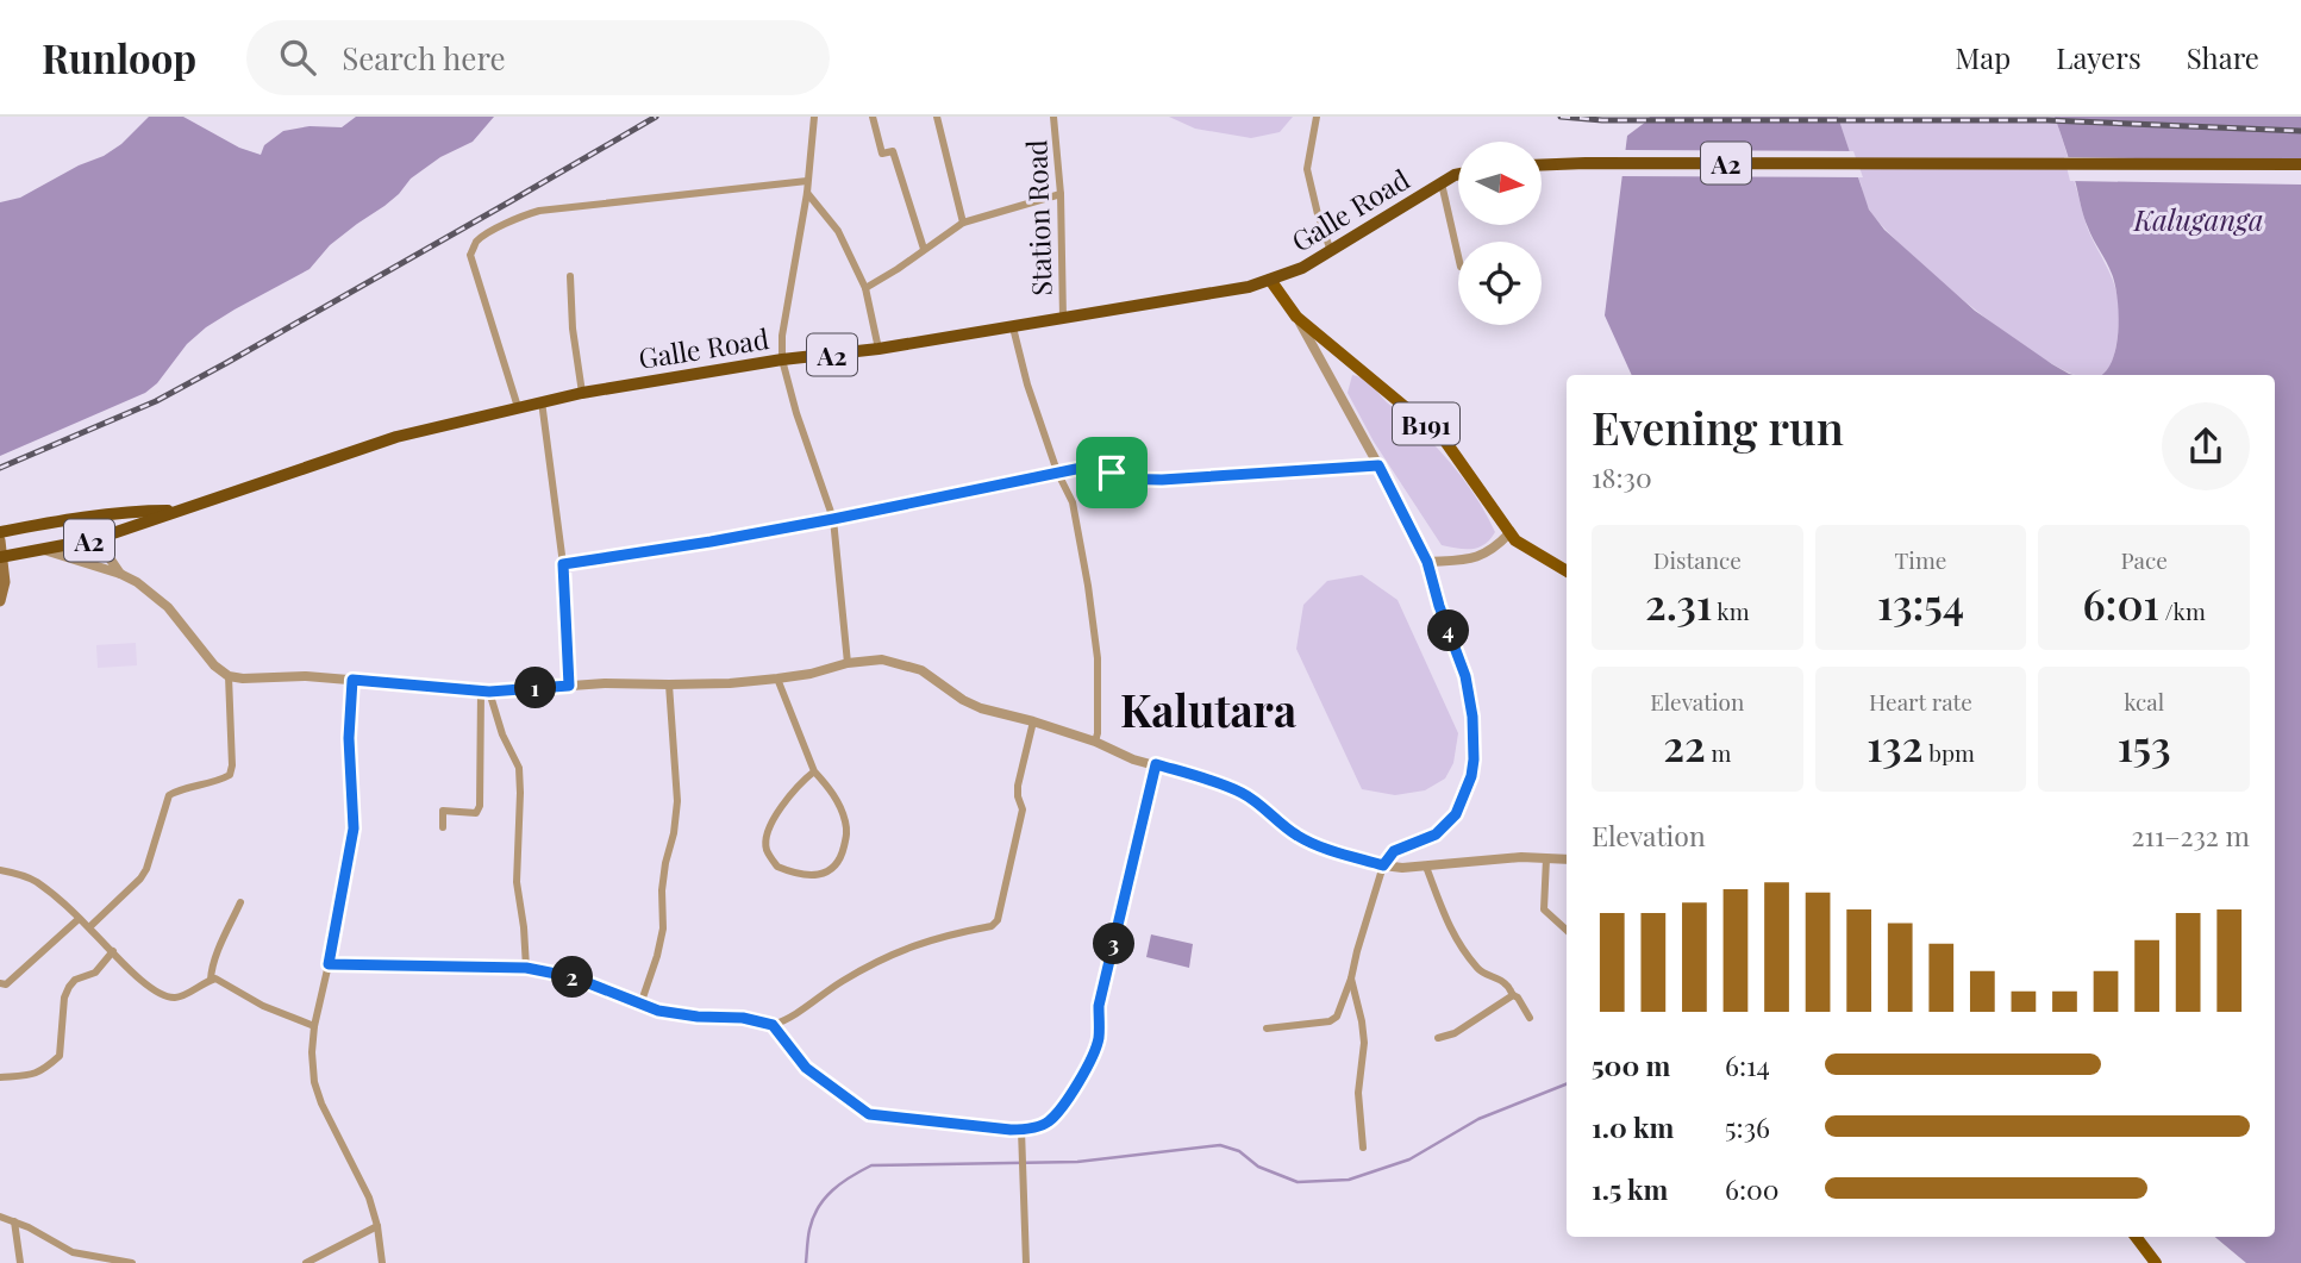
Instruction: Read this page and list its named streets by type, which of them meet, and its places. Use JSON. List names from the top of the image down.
{
  "streets": {
    "highway": ["A2", "Galle Road"],
    "main road": ["B191"],
    "street": ["Station Road"]
  },
  "crossings": [
    ["Galle Road", "Station Road"],
    ["Galle Road", "B191"]
  ],
  "districts": ["Kalutara"],
  "water": ["Kaluganga"],
  "north": "right",
  "page": {
    "header": "Runloop",
    "search": "Search here",
    "nav": ["Map", "Layers", "Share"],
    "heading": ["Evening run", "18:30"],
    "stats": [
      ["Distance", "2.31 km"],
      ["Time", "13:54"],
      ["Pace", "6:01 /km"],
      ["Elevation", "22 m"],
      ["Heart rate", "132 bpm"],
      ["kcal", "153"]
    ],
    "pins": [
      "4",
      "1",
      "3",
      "2"
    ],
    "chart": ["Elevation", "211–232 m"],
    "list": [
      {
        "name": "500 m",
        "note": "6:14"
      },
      {
        "name": "1.0 km",
        "note": "5:36"
      },
      {
        "name": "1.5 km",
        "note": "6:00"
      }
    ]
  }
}
